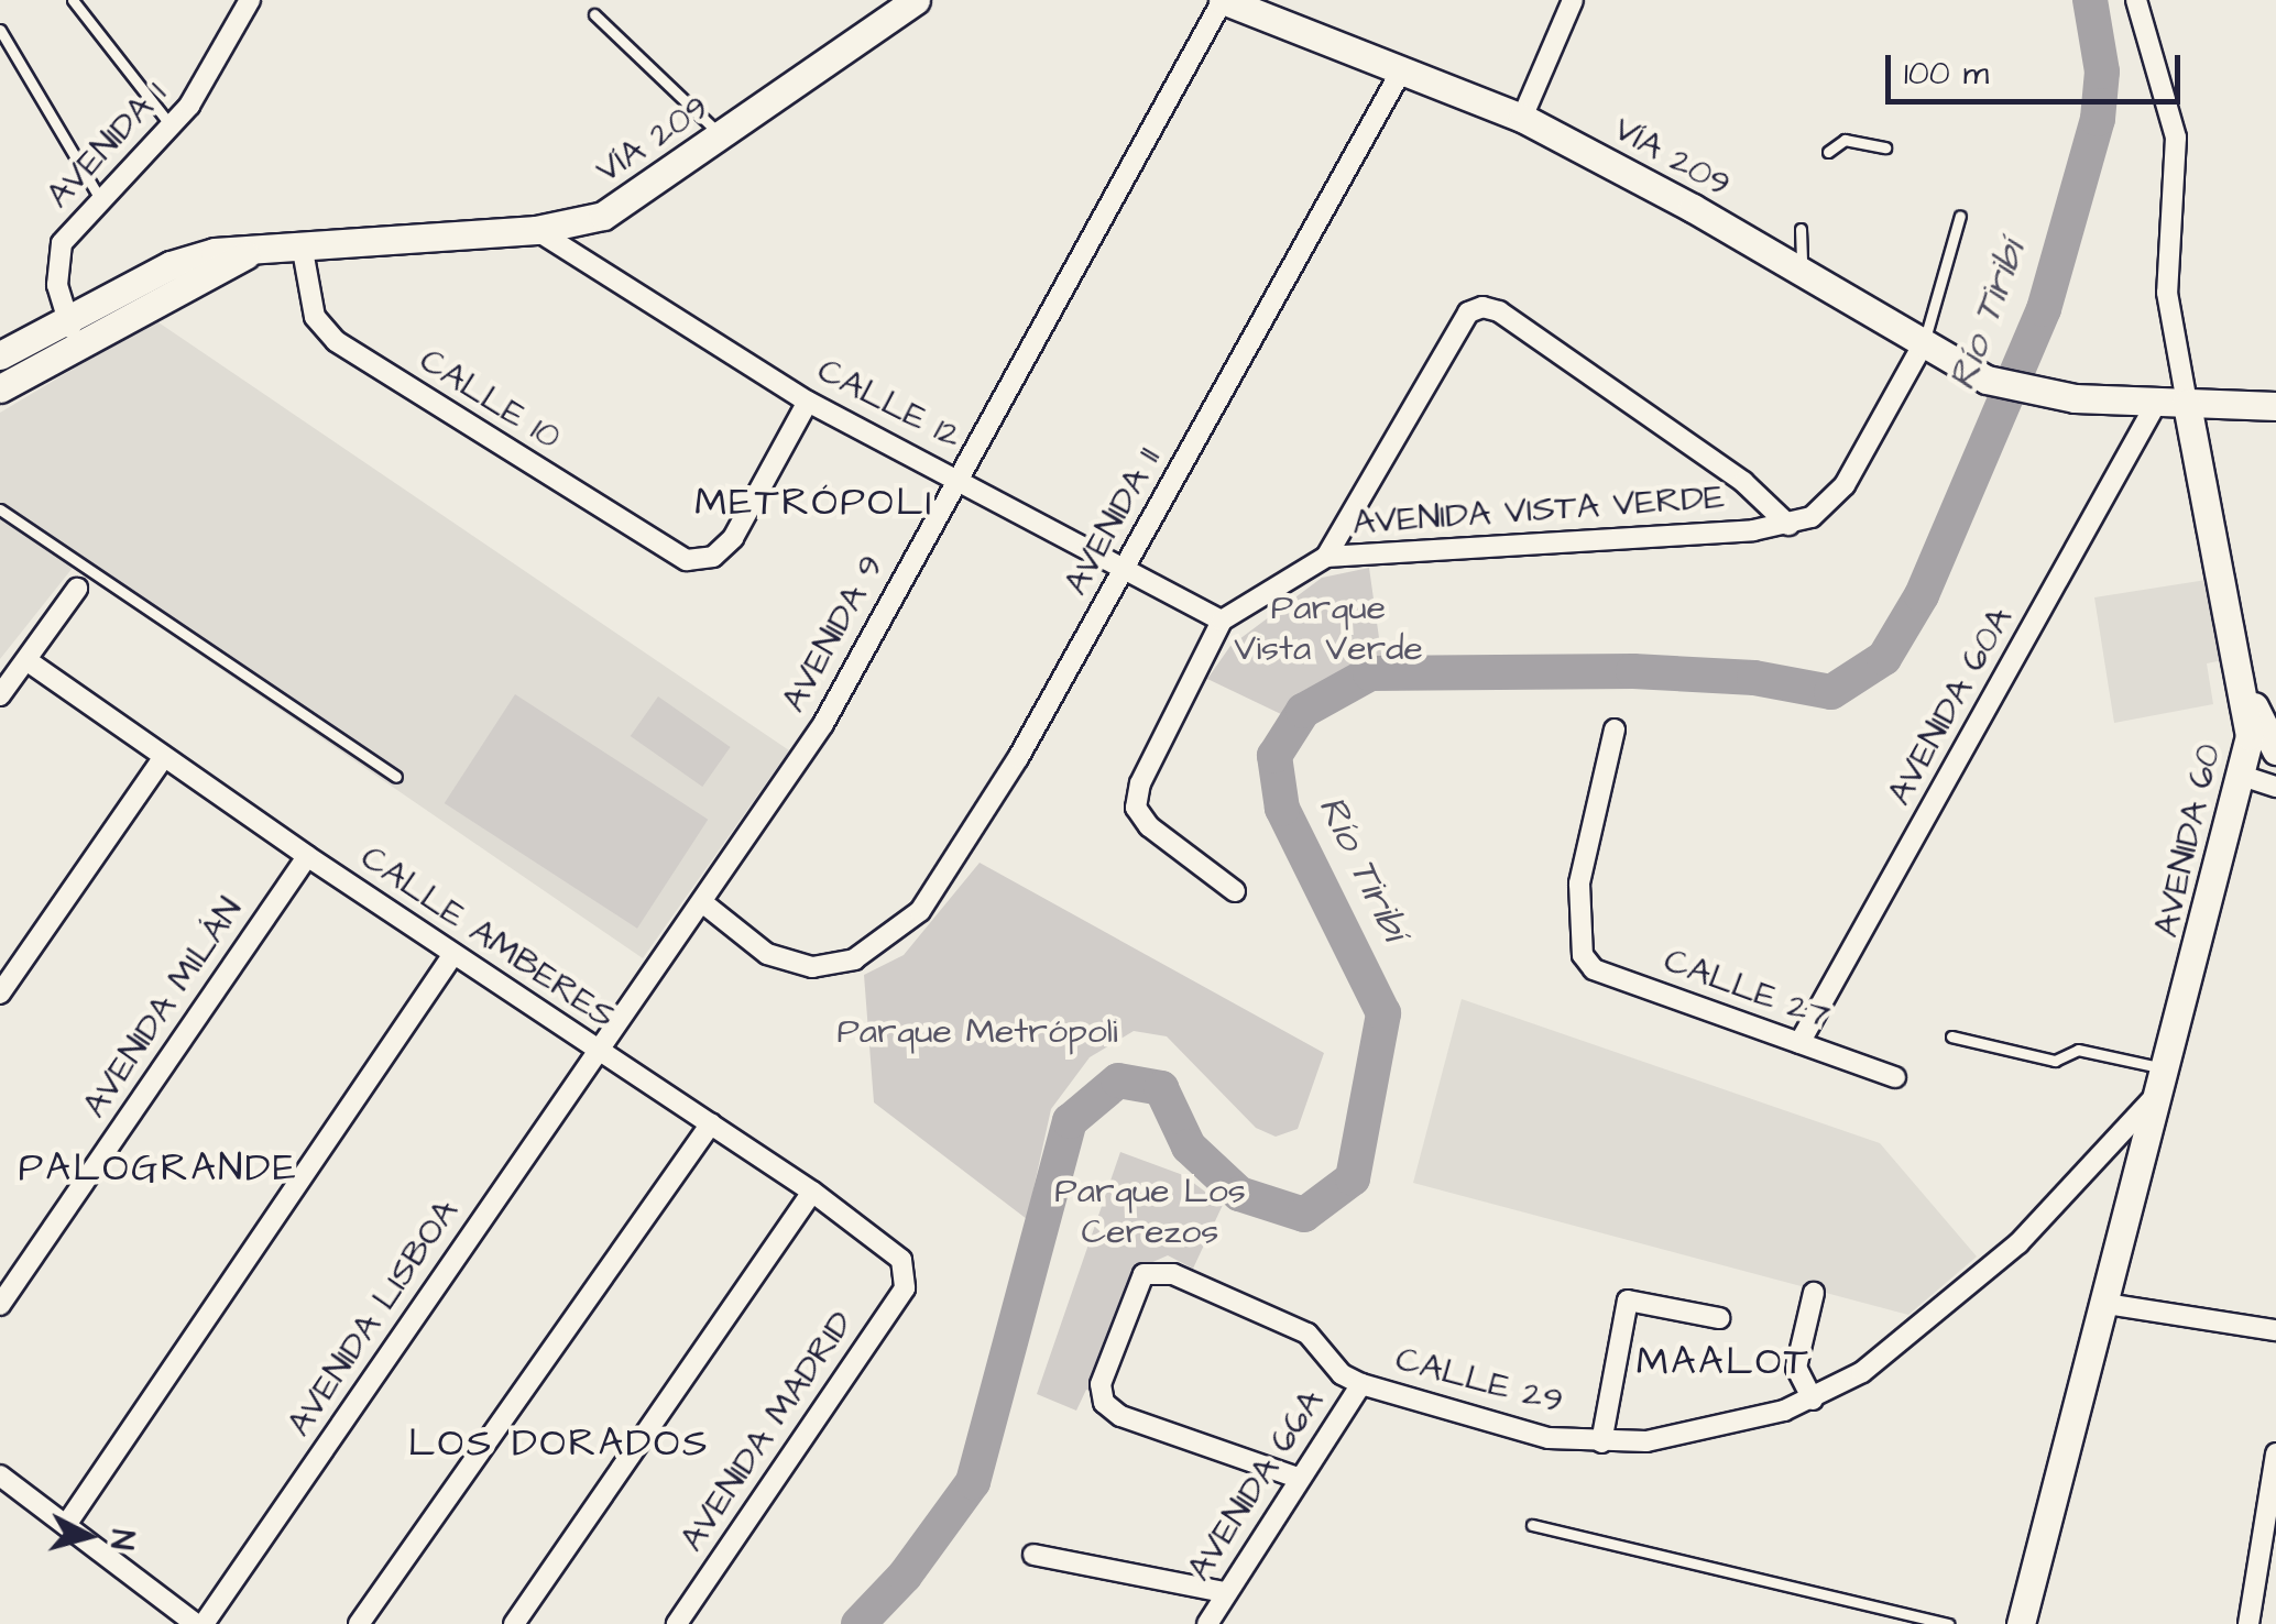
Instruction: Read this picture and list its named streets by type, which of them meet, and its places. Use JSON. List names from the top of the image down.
{
  "streets": {
    "main road": ["VÍA 209", "AVENIDA 60"],
    "street": [
      "AVENIDA 1",
      "CALLE 10",
      "CALLE 12",
      "AVENIDA VISTA VERDE",
      "AVENIDA 11",
      "AVENIDA 9",
      "AVENIDA 60A",
      "CALLE AMBERES",
      "CALLE 27",
      "AVENIDA MILÁN",
      "AVENIDA LISBOA",
      "CALLE 29",
      "AVENIDA MADRID",
      "AVENIDA 66A"
    ]
  },
  "crossings": [
    ["VÍA 209", "AVENIDA 1"],
    ["VÍA 209", "CALLE 10"],
    ["VÍA 209", "CALLE 12"],
    ["VÍA 209", "AVENIDA VISTA VERDE"],
    ["VÍA 209", "AVENIDA 11"],
    ["VÍA 209", "AVENIDA 9"],
    ["VÍA 209", "AVENIDA 60A"],
    ["VÍA 209", "AVENIDA 60"],
    ["CALLE 10", "CALLE 12"],
    ["CALLE 12", "AVENIDA VISTA VERDE"],
    ["CALLE 12", "AVENIDA 11"],
    ["CALLE 12", "AVENIDA 9"],
    ["AVENIDA 11", "AVENIDA 9"],
    ["AVENIDA 9", "CALLE AMBERES"],
    ["AVENIDA 9", "AVENIDA LISBOA"],
    ["AVENIDA 60A", "CALLE 27"],
    ["AVENIDA 60", "CALLE 29"],
    ["CALLE AMBERES", "AVENIDA MILÁN"],
    ["CALLE AMBERES", "AVENIDA LISBOA"],
    ["CALLE AMBERES", "AVENIDA MADRID"],
    ["CALLE 29", "AVENIDA 66A"]
  ],
  "districts": [
    "METRÓPOLI",
    "PALOGRANDE",
    "MAALOT",
    "LOS DORADOS"
  ],
  "water": ["Río Tiribí"],
  "parks": ["Parque Vista Verde", "Parque Metrópoli", "Parque Los Cerezos"],
  "scale_bar": "100 m",
  "north": "right"
}
